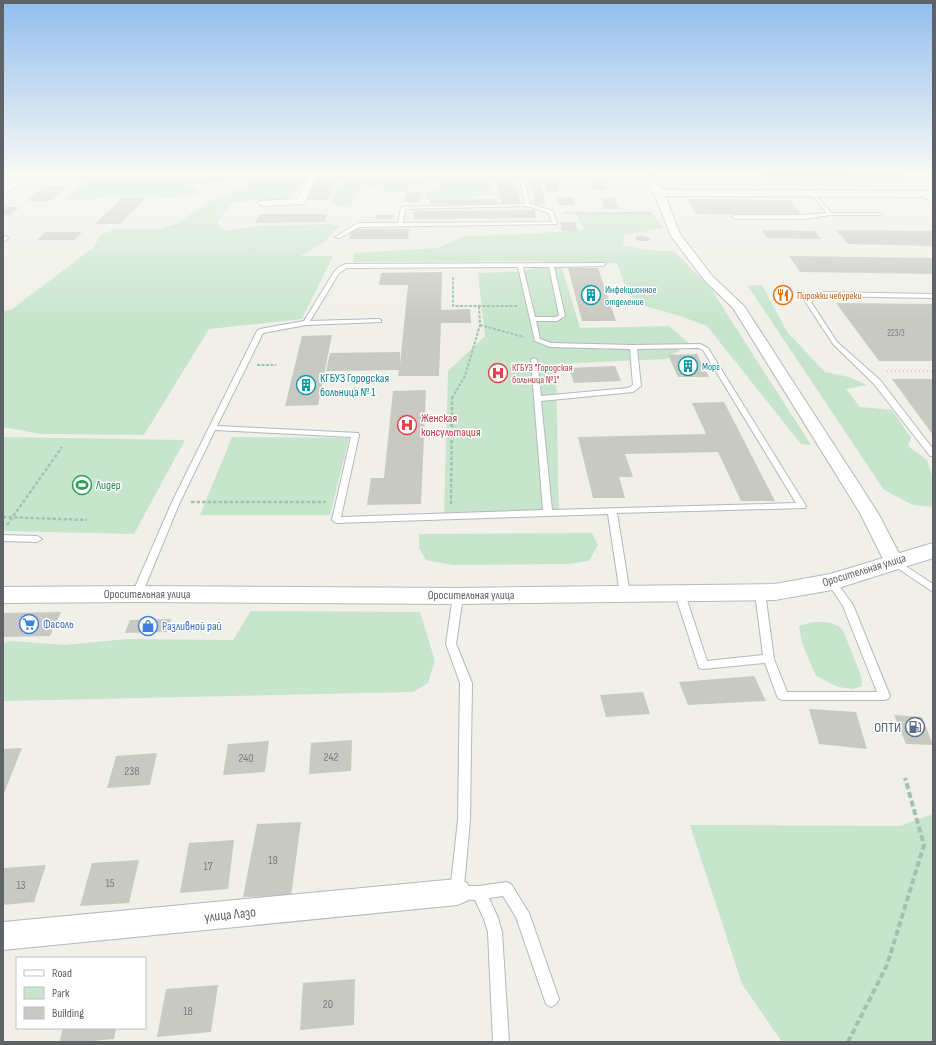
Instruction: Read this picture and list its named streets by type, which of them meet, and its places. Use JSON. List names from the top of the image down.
{
  "streets": {
    "main road": ["Оросительная улица"],
    "street": ["улица Лазо"]
  },
  "places": {
    "building": ["Инфекционное отделение", "Морг", "КГБУЗ Городская больница № 1"],
    "restaurant": ["Пирожки чебуреки"],
    "hospital": ["КГБУЗ \"Городская больница №1\"", "Женская консультация"],
    "sports": ["Лидер"],
    "supermarket": ["Фасоль"],
    "shop": ["Разливной рай"],
    "fuel station": ["ОПТИ"]
  },
  "house_numbers": [
    "223/3",
    "242",
    "240",
    "238",
    "19",
    "17",
    "15",
    "13",
    "20",
    "18"
  ],
  "legend": ["Road", "Park", "Building"]
}
